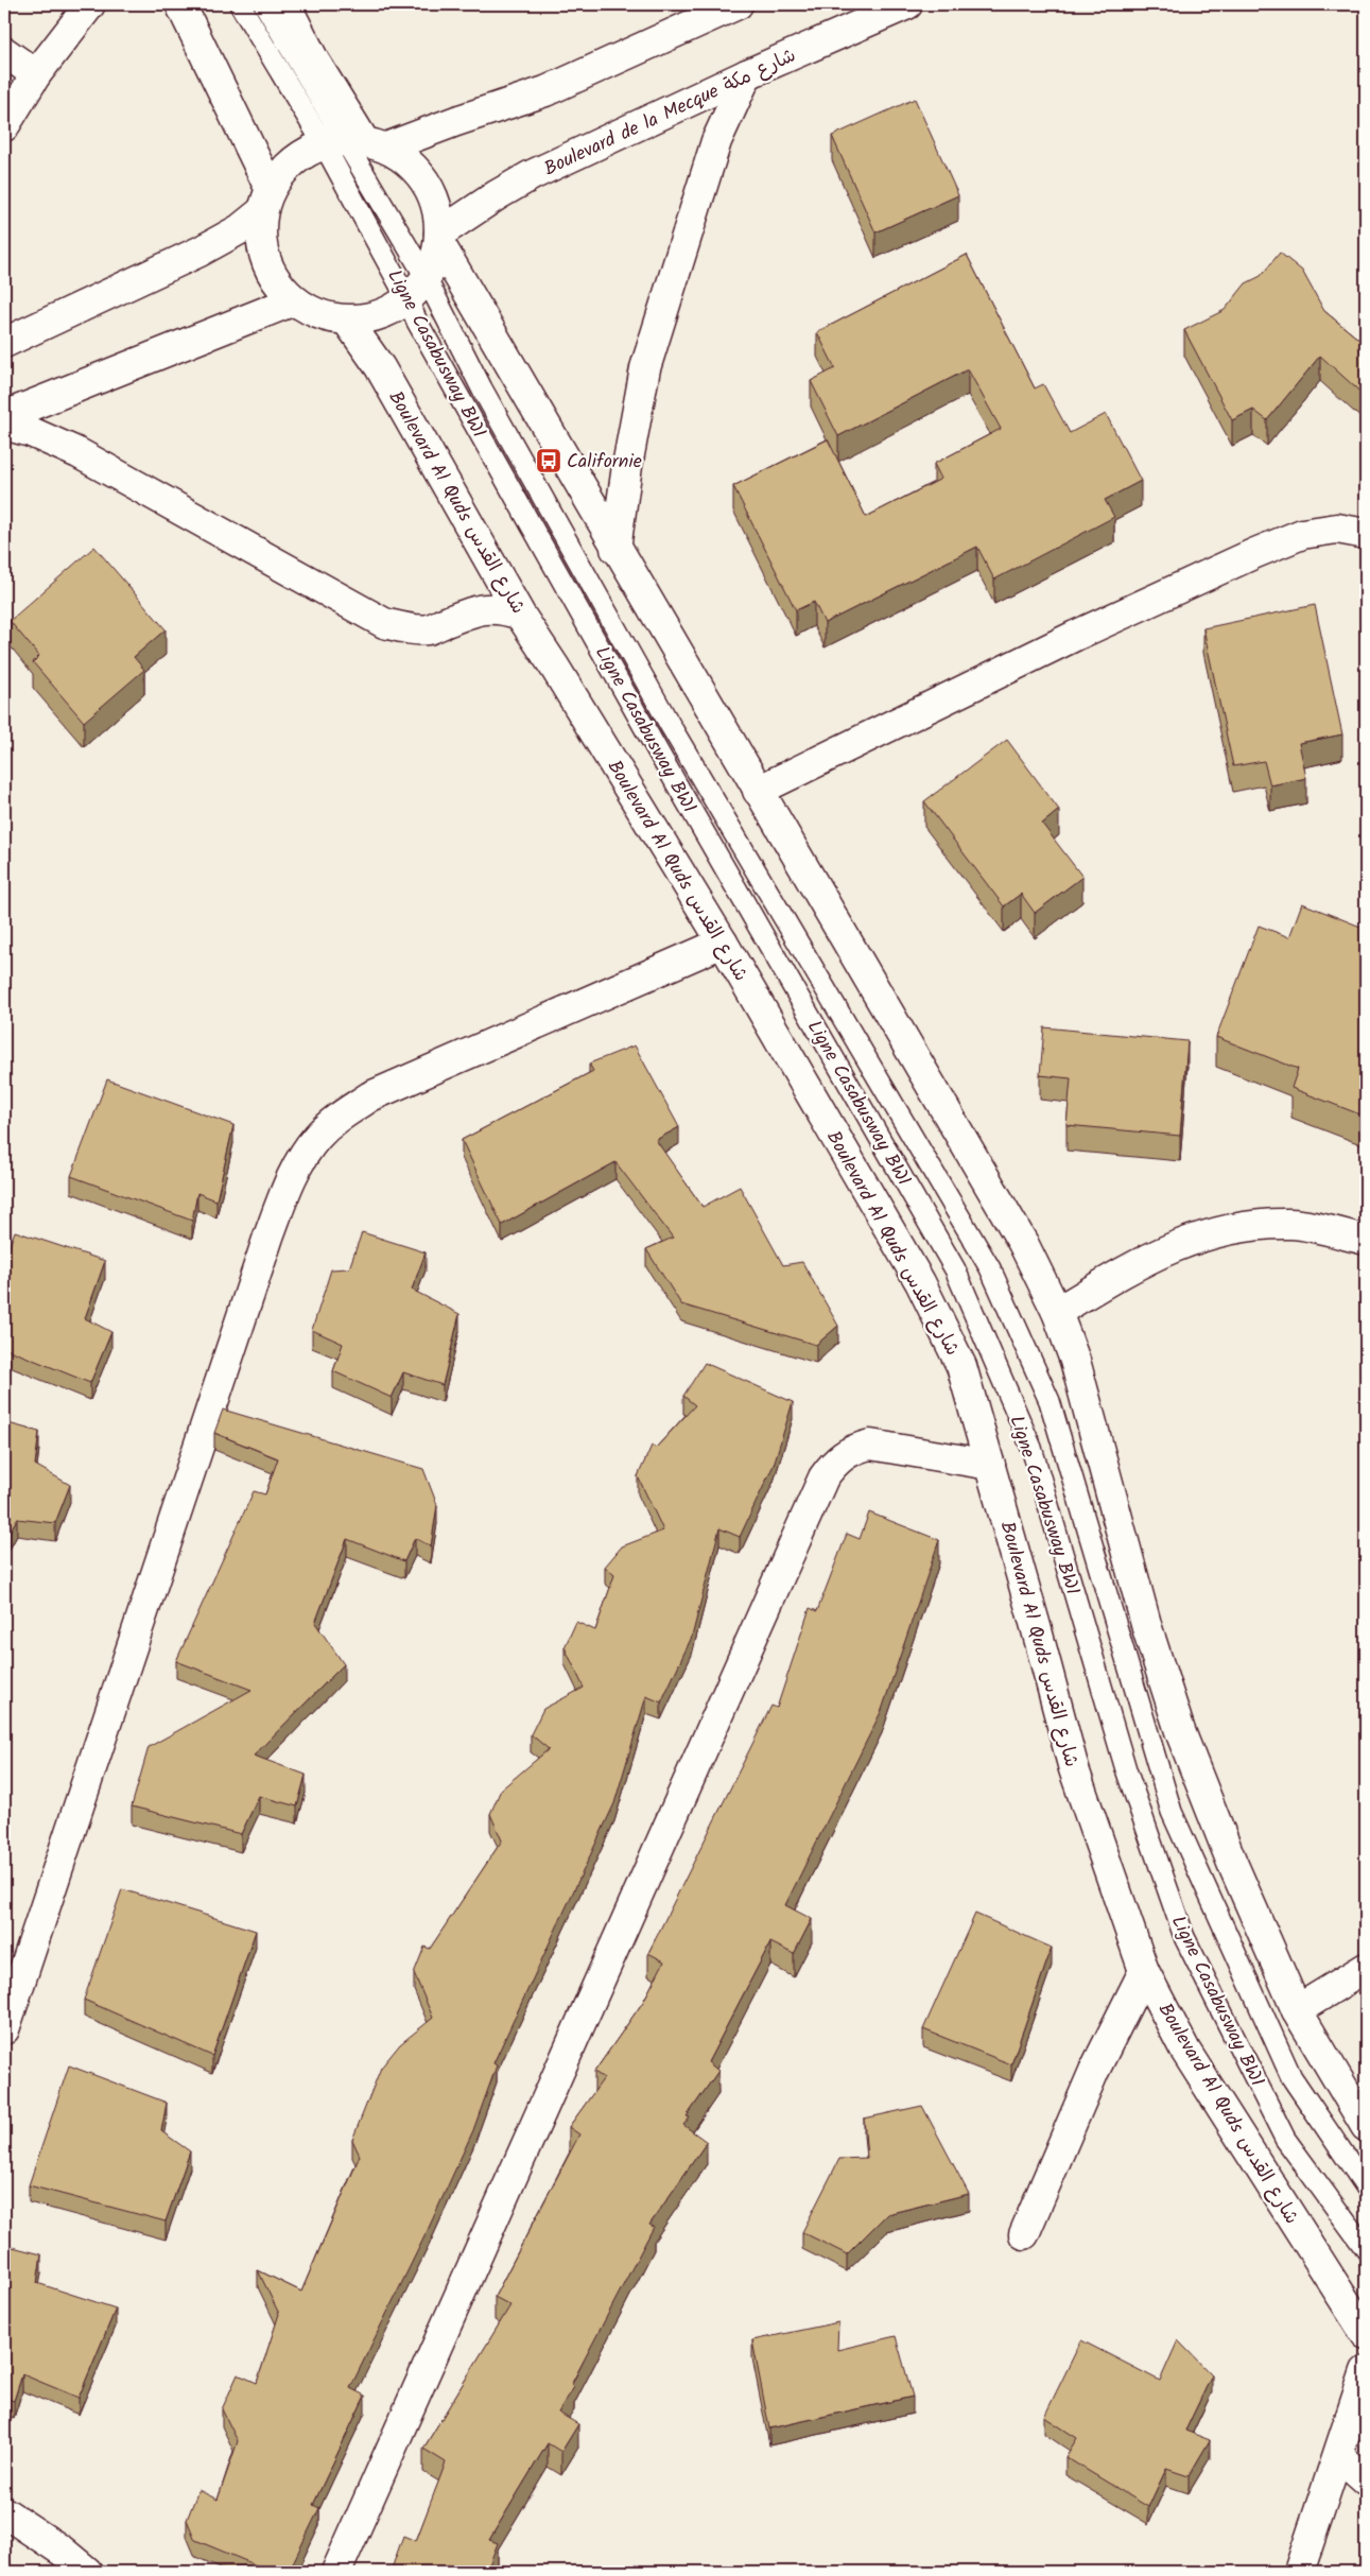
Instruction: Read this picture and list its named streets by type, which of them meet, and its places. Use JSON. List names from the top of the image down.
{
  "streets": {
    "main road": ["Boulevard de la Mecque شارع مكة", "Boulevard Al Quds شارع القدس"],
    "lane": ["Ligne Casabusway BW1"]
  },
  "crossings": [
    ["Ligne Casabusway BW1", "Boulevard Al Quds شارع القدس"]
  ],
  "places": {
    "bus stop": ["Californie"]
  }
}
